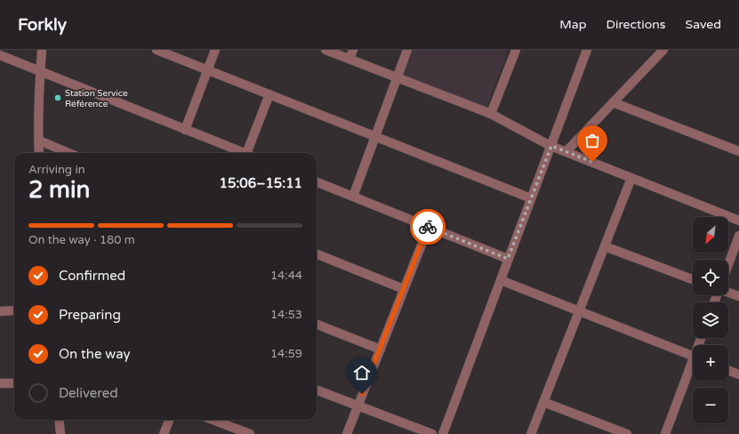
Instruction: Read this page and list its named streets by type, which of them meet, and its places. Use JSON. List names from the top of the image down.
{
  "places": ["Station Service Référence"],
  "north": "bottom left",
  "page": {
    "header": "Forkly",
    "nav": ["Map", "Directions", "Saved"],
    "heading": ["2 min", "Arriving in", "15:06–15:11"],
    "bar": "On the way · 180 m",
    "map_buttons": ["+", "−"],
    "list": [
      ["Confirmed", "14:44"],
      ["Preparing", "14:53"],
      ["On the way", "14:59"],
      "Delivered"
    ]
  }
}
